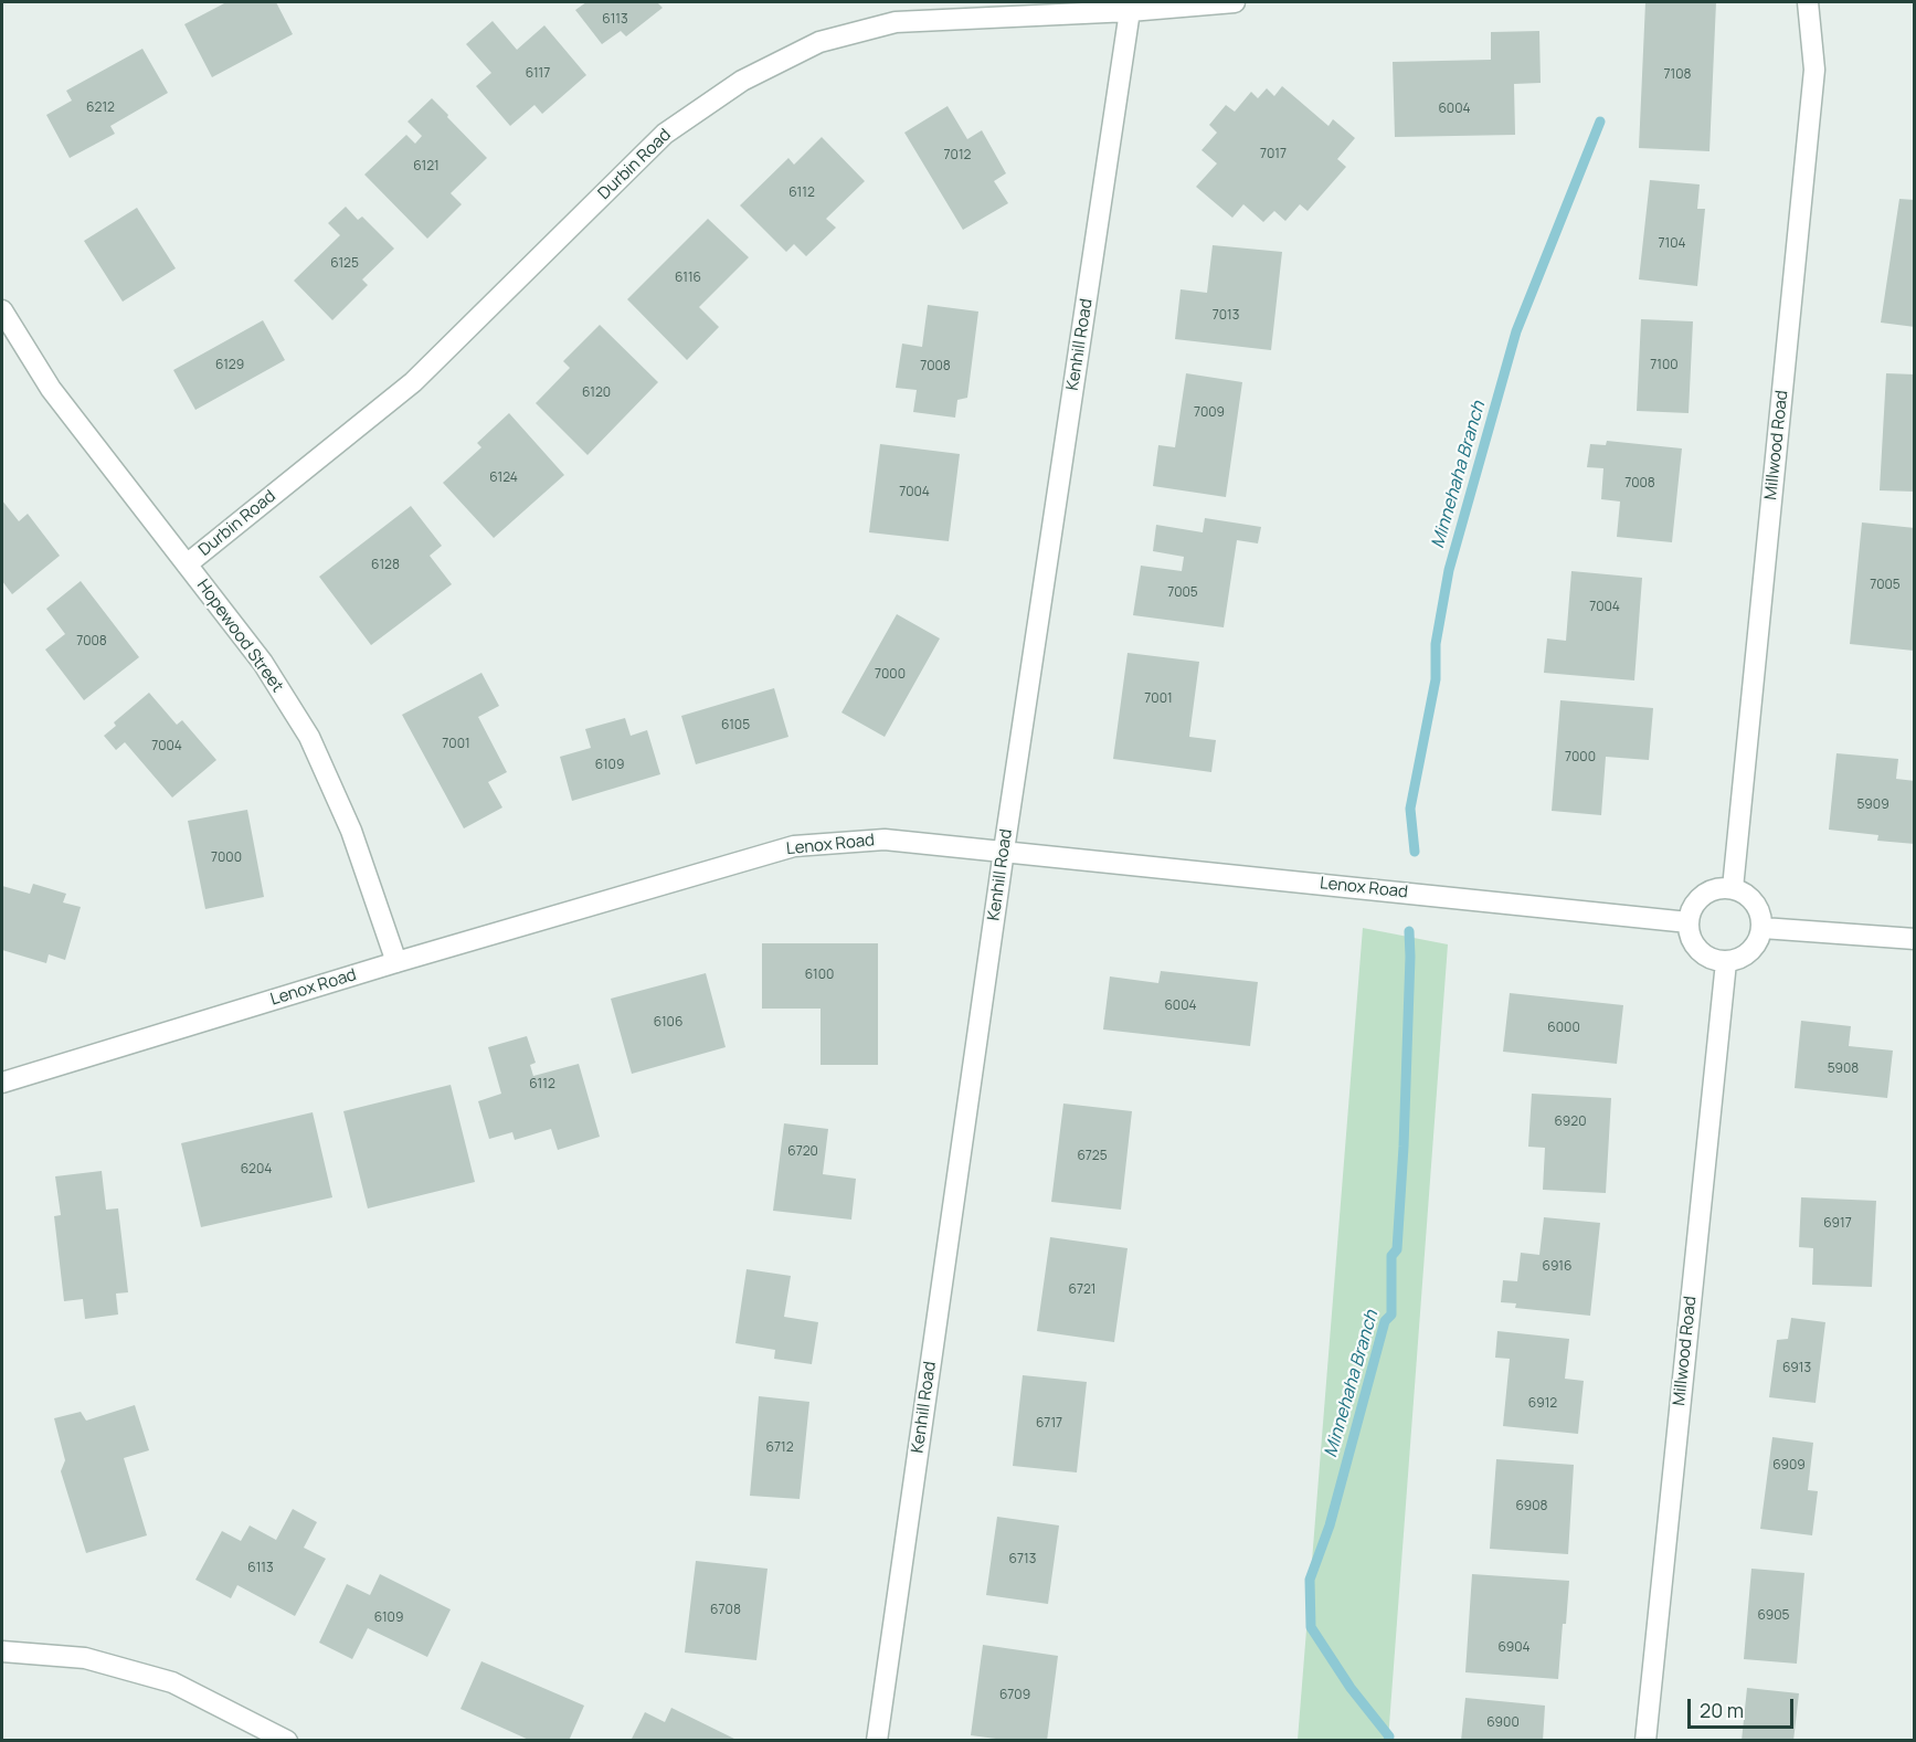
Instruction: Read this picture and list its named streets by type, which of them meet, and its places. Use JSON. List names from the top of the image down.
{
  "streets": {
    "street": [
      "Durbin Road",
      "Kenhill Road",
      "Millwood Road",
      "Hopewood Street",
      "Lenox Road"
    ]
  },
  "crossings": [
    ["Durbin Road", "Kenhill Road"],
    ["Durbin Road", "Hopewood Street"],
    ["Kenhill Road", "Lenox Road"],
    ["Millwood Road", "Lenox Road"],
    ["Hopewood Street", "Lenox Road"]
  ],
  "water": ["Minnehaha Branch"],
  "house_numbers": [
    "6113",
    "6117",
    "7108",
    "6212",
    "6004",
    "7017",
    "7012",
    "6121",
    "6112",
    "7104",
    "6125",
    "6116",
    "7013",
    "6129",
    "7100",
    "7008",
    "6120",
    "7009",
    "6124",
    "7008",
    "7004",
    "6128",
    "7005",
    "7005",
    "7004",
    "7008",
    "7000",
    "7001",
    "6105",
    "7001",
    "7004",
    "7000",
    "6109",
    "5909",
    "7000",
    "6100",
    "6004",
    "6106",
    "6000",
    "5908",
    "6112",
    "6920",
    "6720",
    "6725",
    "6204",
    "6917",
    "6916",
    "6721",
    "6913",
    "6912",
    "6717",
    "6712",
    "6909",
    "6908",
    "6713",
    "6113",
    "6708",
    "6905",
    "6109",
    "6904",
    "6709",
    "6900"
  ],
  "scale_bar": "20 m"
}
